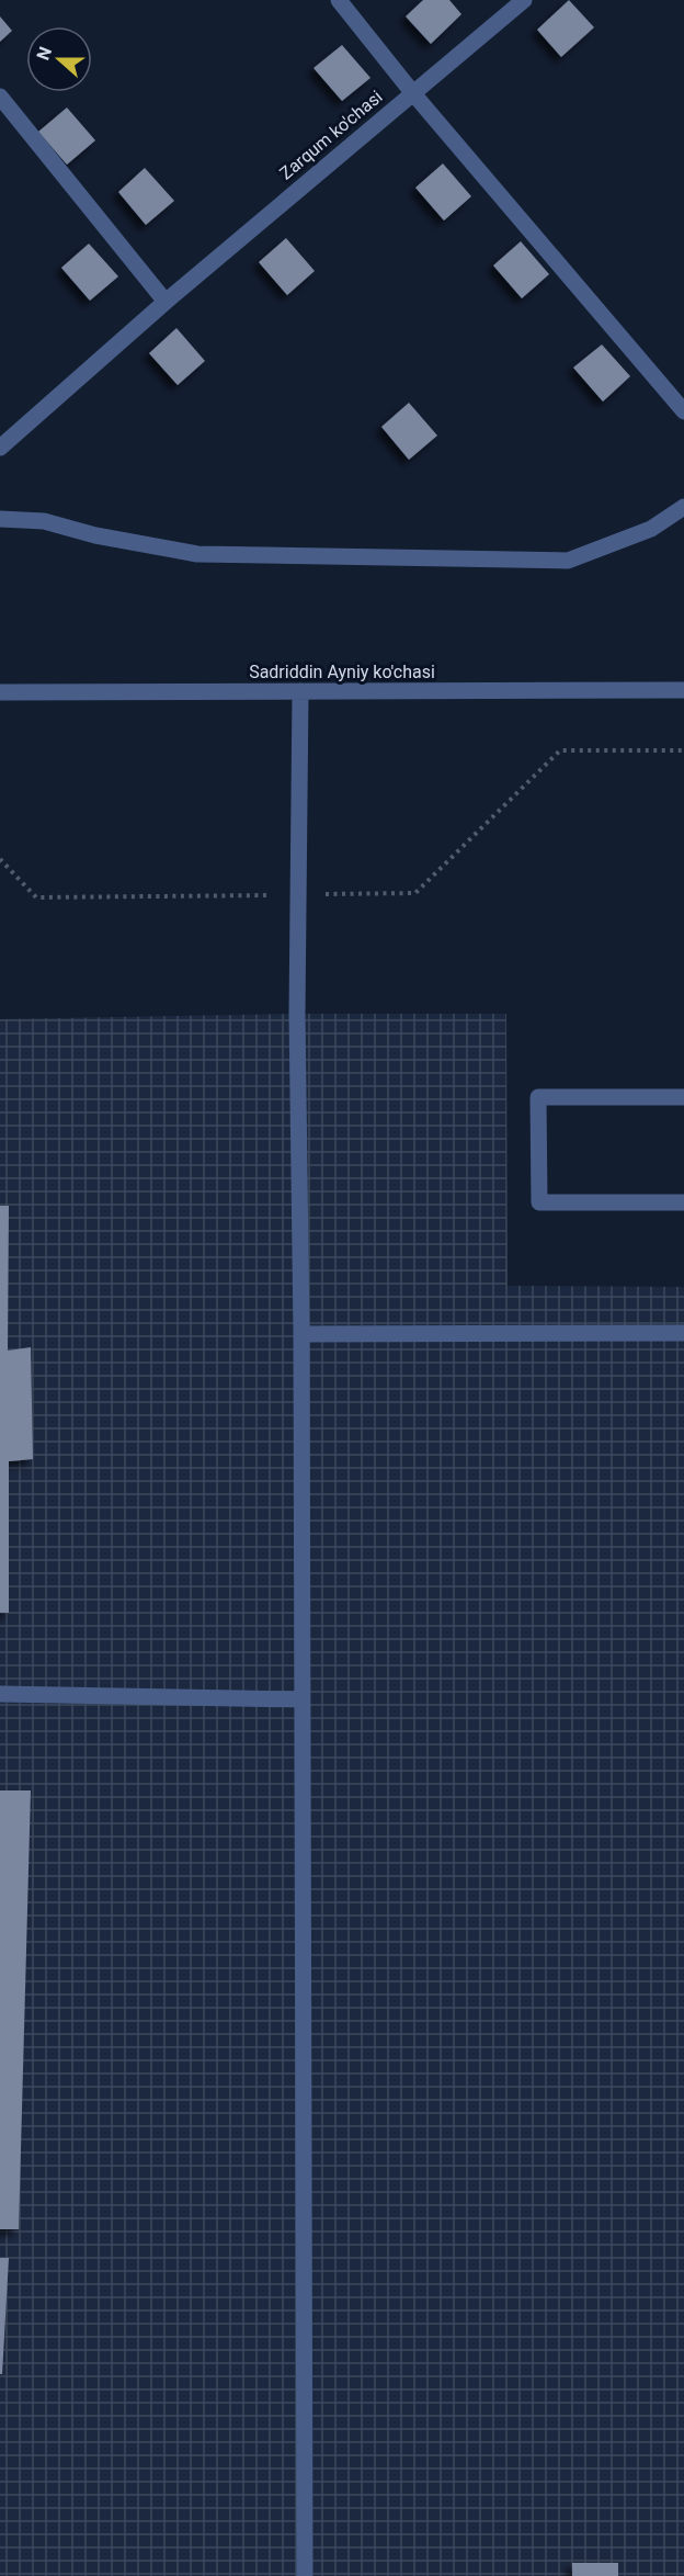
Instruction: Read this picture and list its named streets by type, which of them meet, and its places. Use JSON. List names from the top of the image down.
{
  "streets": {
    "street": ["Zarqum ko'chasi", "Sadriddin Ayniy ko'chasi"]
  },
  "north": "left"
}
